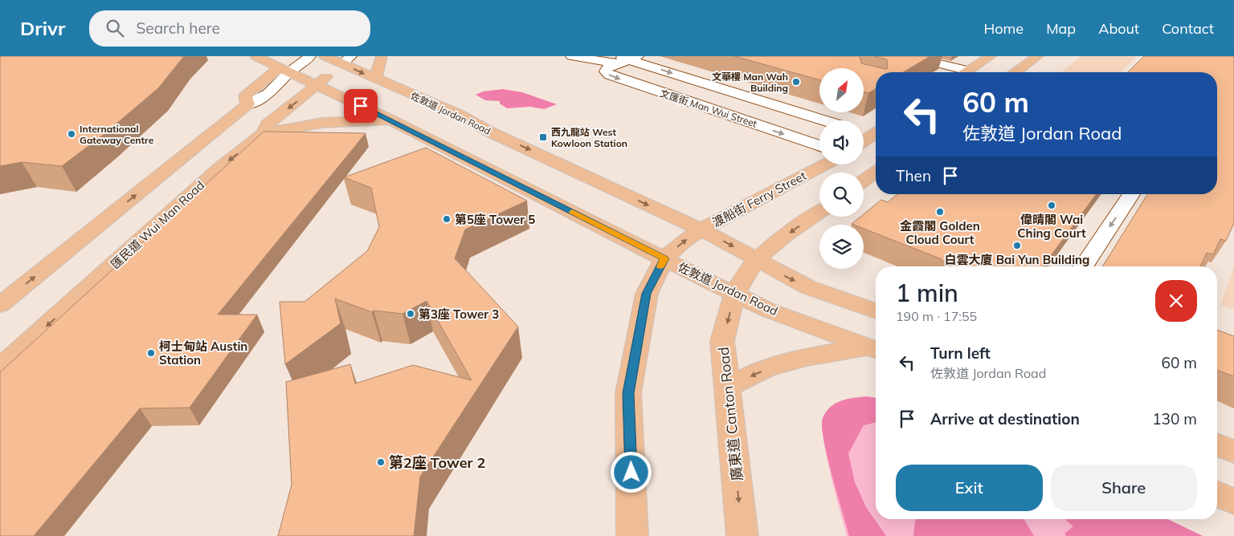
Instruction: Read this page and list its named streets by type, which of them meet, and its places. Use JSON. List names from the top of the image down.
{
  "streets": {
    "main road": [
      "佐敦道 Jordan Road",
      "渡船街 Ferry Street",
      "匯民道 Wui Man Road",
      "廣東道 Canton Road"
    ],
    "street": ["文匯街 Man Wui Street"]
  },
  "crossings": [
    ["佐敦道 Jordan Road", "渡船街 Ferry Street"],
    ["佐敦道 Jordan Road", "匯民道 Wui Man Road"],
    ["佐敦道 Jordan Road", "廣東道 Canton Road"]
  ],
  "one_way": ["文匯街 Man Wui Street"],
  "places": {
    "other": [
      "文華樓 Man Wah Building",
      "International Gateway Centre",
      "偉晴閣 Wai Ching Court",
      "金霞閣 Golden Cloud Court",
      "第5座 Tower 5",
      "白雲大廈 Bai Yun Building",
      "第3座 Tower 3",
      "柯士甸站 Austin Station",
      "第2座 Tower 2"
    ],
    "transit": ["西九龍站 West Kowloon Station"]
  },
  "north": "top right",
  "page": {
    "header": "Drivr",
    "search": "Search here",
    "nav": [
      "Home",
      "Map",
      "About",
      "Contact"
    ],
    "turn": ["60 m", "佐敦道 Jordan Road"],
    "then": "Then",
    "heading": ["1 min", "190 m · 17:55"],
    "list": [
      {
        "name": "Turn left",
        "note": "佐敦道 Jordan Road",
        "value": "60 m"
      },
      {
        "name": "Arrive at destination",
        "value": "130 m"
      }
    ],
    "buttons": ["Exit", "Share"]
  }
}
